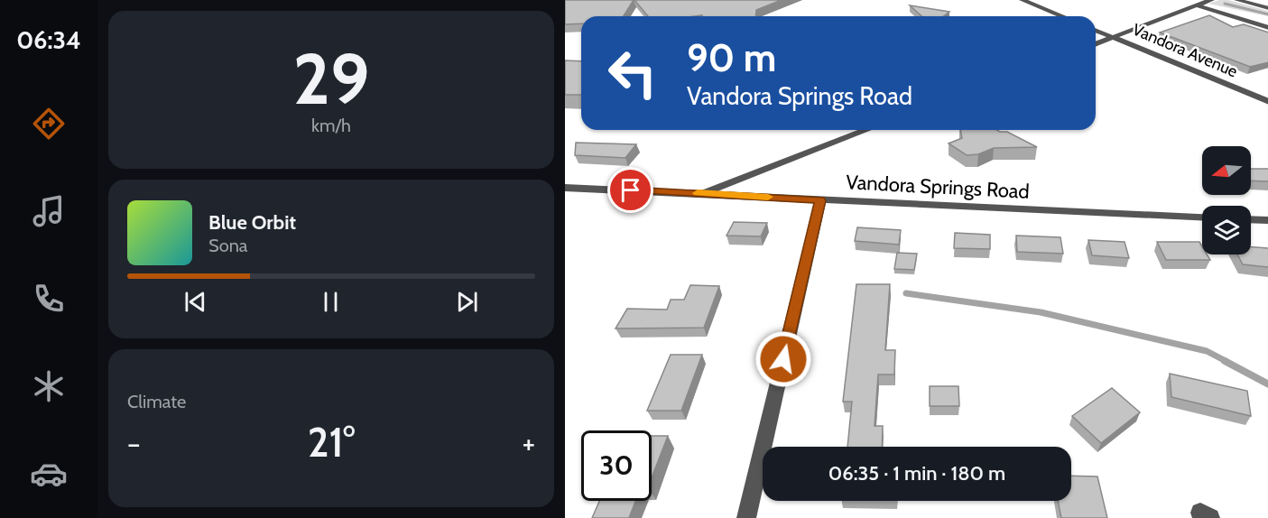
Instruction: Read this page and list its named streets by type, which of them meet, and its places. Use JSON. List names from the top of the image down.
{
  "streets": {
    "street": ["Vandora Avenue", "Vandora Springs Road"]
  },
  "north": "left",
  "page": {
    "tabs": "06:34",
    "tile": [
      ["29", "km/h"],
      "Climate"
    ],
    "turn": ["90 m", "Vandora Springs Road"],
    "song": ["Blue Orbit", "Sona"],
    "heat": ["−", "21°", "+"],
    "limit": "30",
    "trip": "06:35 · 1 min · 180 m"
  }
}
